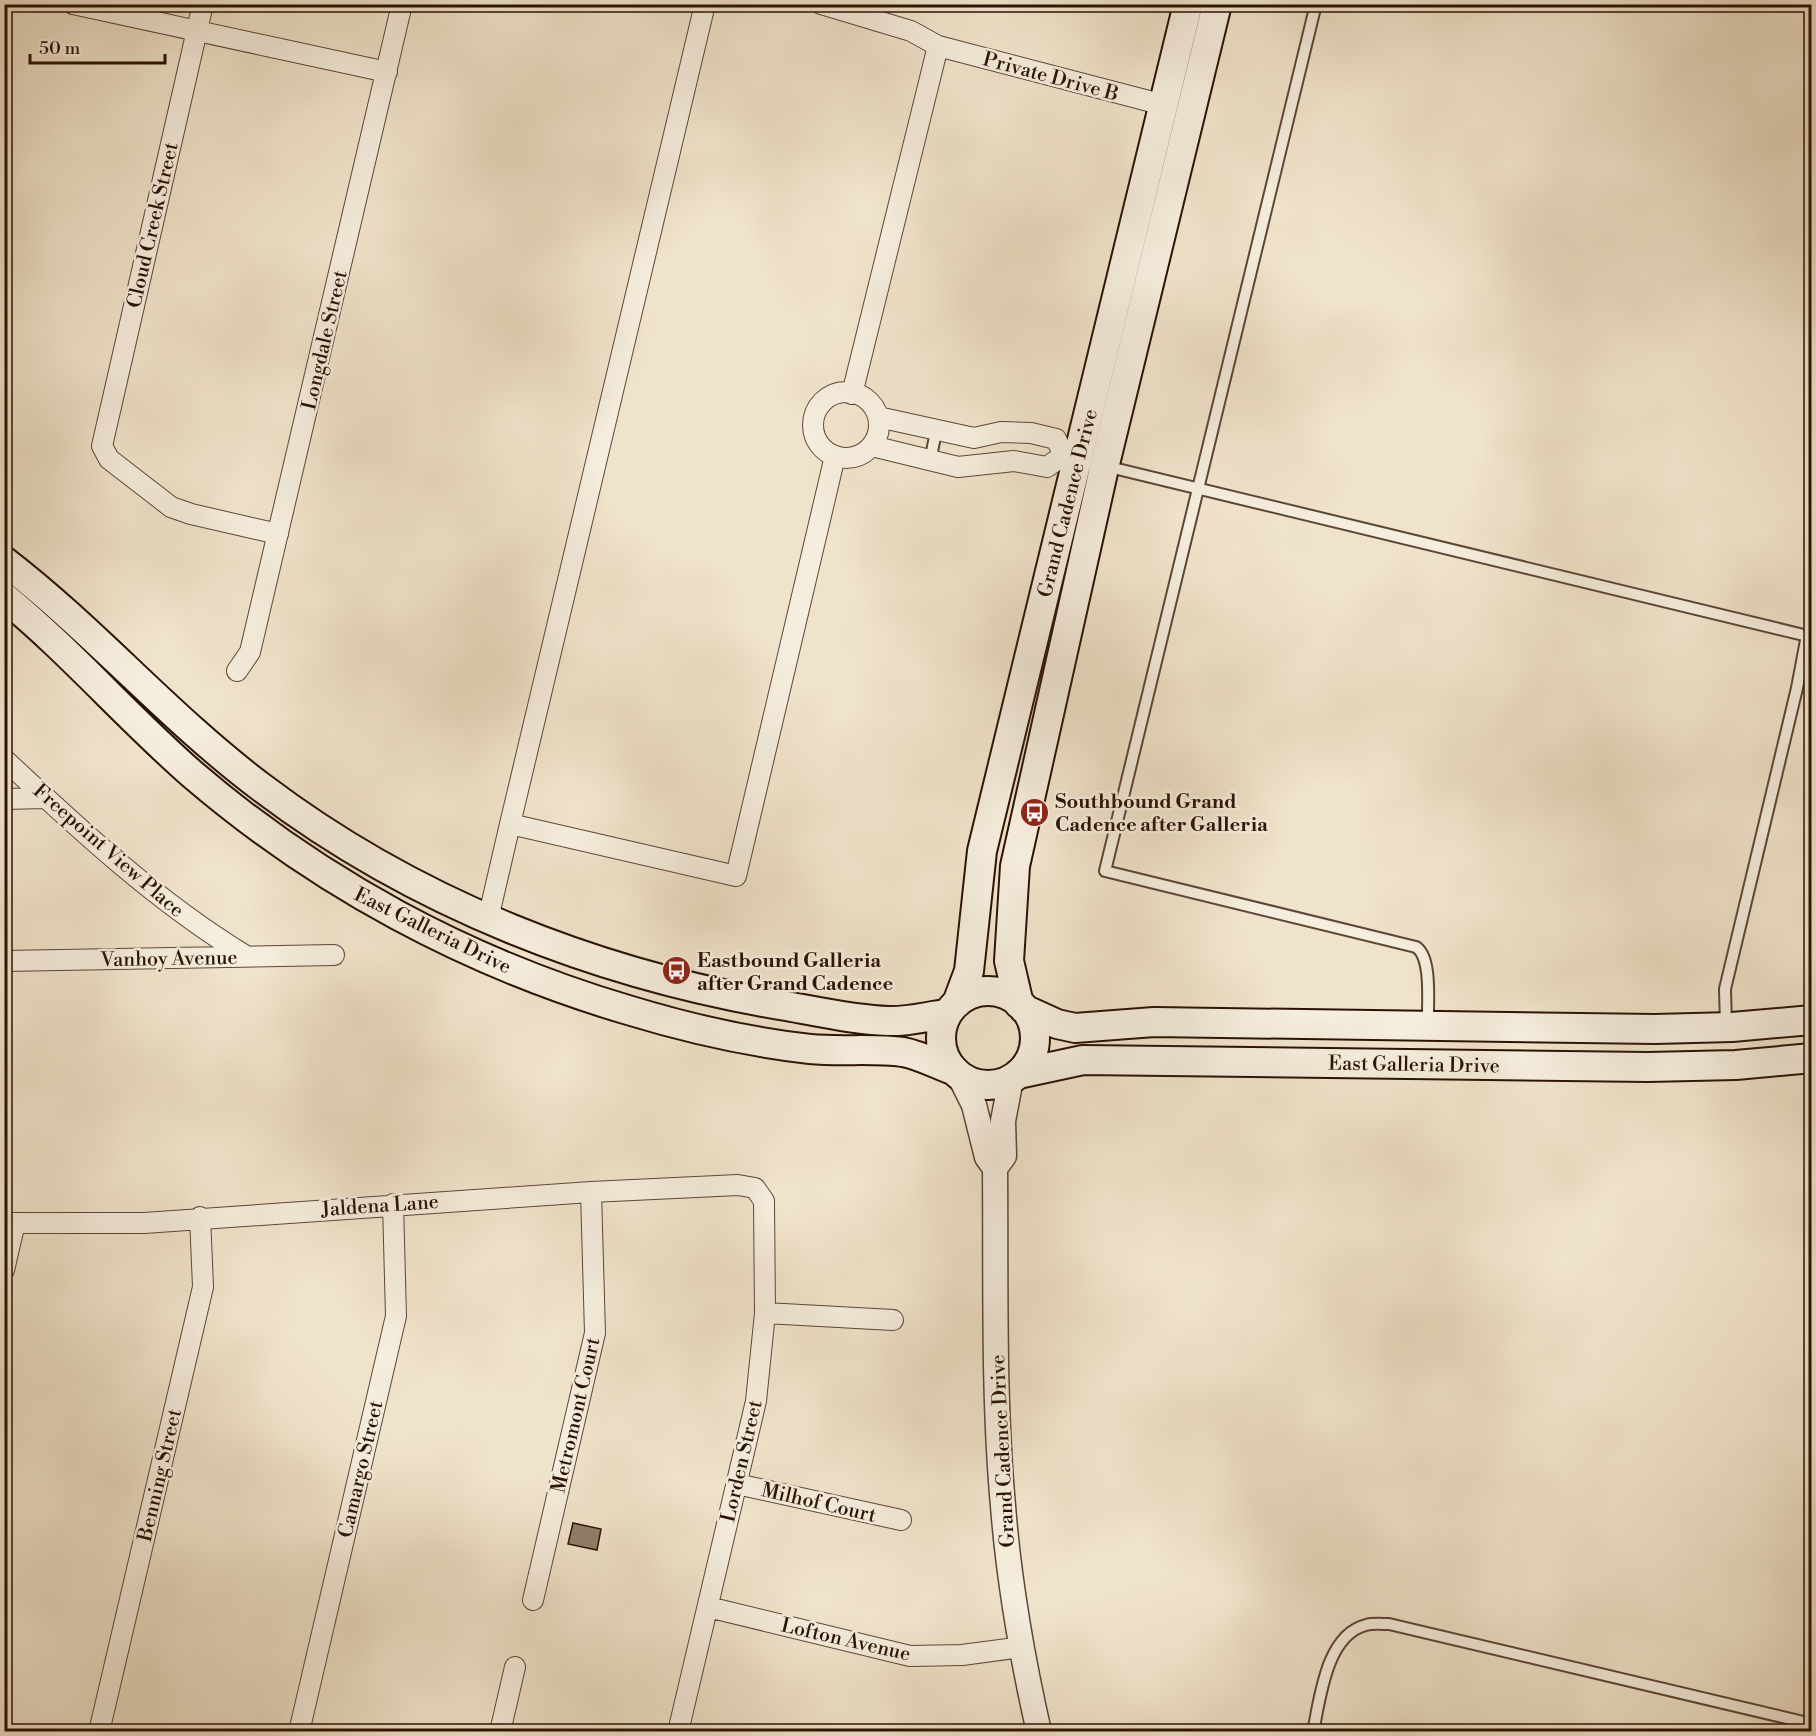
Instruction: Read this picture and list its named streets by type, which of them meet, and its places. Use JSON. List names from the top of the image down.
{
  "streets": {
    "main road": ["Grand Cadence Drive", "East Galleria Drive"],
    "street": [
      "Private Drive B",
      "Cloud Creek Street",
      "Longdale Street",
      "Freepoint View Place",
      "Vanhoy Avenue",
      "Jaldena Lane",
      "Metromont Court",
      "Lorden Street",
      "Camargo Street",
      "Benning Street",
      "Milhof Court",
      "Lofton Avenue"
    ]
  },
  "crossings": [
    ["Private Drive B", "Grand Cadence Drive"],
    ["Cloud Creek Street", "Longdale Street"],
    ["Grand Cadence Drive", "East Galleria Drive"],
    ["Grand Cadence Drive", "Lofton Avenue"],
    ["Freepoint View Place", "Vanhoy Avenue"],
    ["Jaldena Lane", "Metromont Court"],
    ["Jaldena Lane", "Lorden Street"],
    ["Jaldena Lane", "Camargo Street"],
    ["Jaldena Lane", "Benning Street"],
    ["Lorden Street", "Milhof Court"],
    ["Lorden Street", "Lofton Avenue"]
  ],
  "places": {
    "bus stop": ["Southbound Grand Cadence after Galleria", "Eastbound Galleria after Grand Cadence"]
  },
  "scale_bar": "50 m"
}
